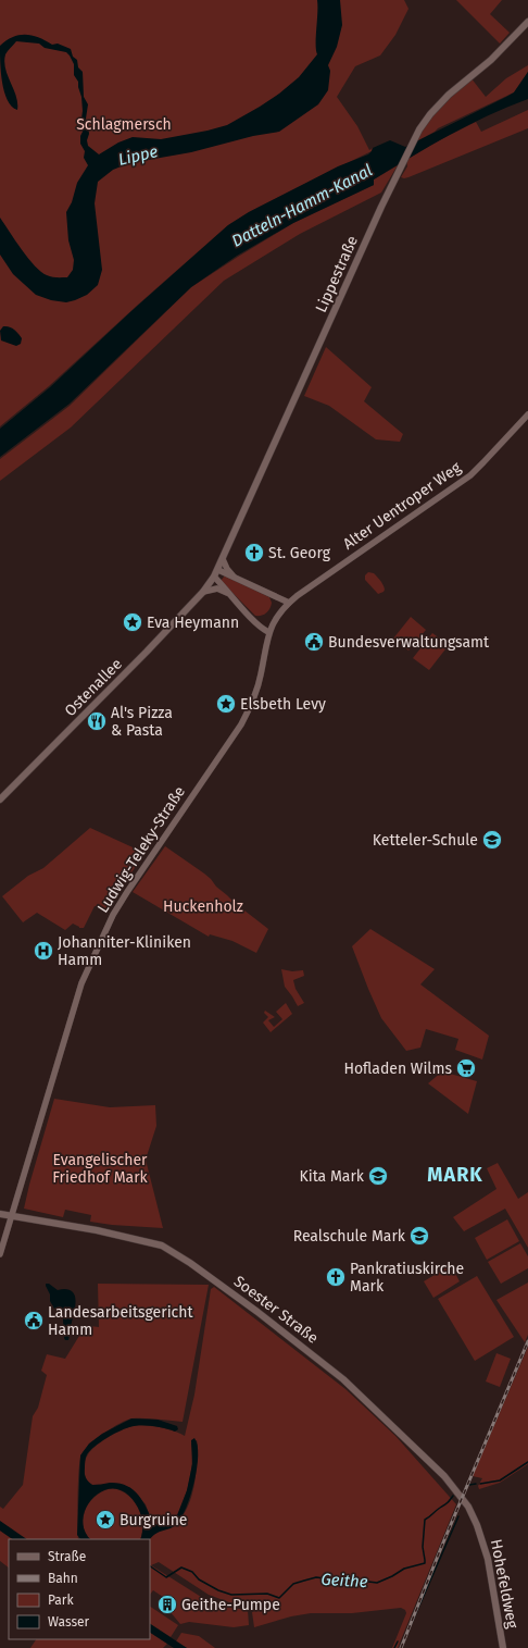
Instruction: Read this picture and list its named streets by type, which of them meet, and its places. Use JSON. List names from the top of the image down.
{
  "streets": {
    "main road": [
      "Lippestraße",
      "Ostenallee",
      "Soester Straße",
      "Hohefeldweg"
    ],
    "street": ["Alter Uentroper Weg", "Ludwig-Teleky-Straße"]
  },
  "crossings": [
    ["Lippestraße", "Ostenallee"],
    ["Alter Uentroper Weg", "Ludwig-Teleky-Straße"],
    ["Ludwig-Teleky-Straße", "Soester Straße"],
    ["Soester Straße", "Hohefeldweg"]
  ],
  "districts": ["MARK"],
  "water": ["Lippe", "Datteln-Hamm-Kanal", "Geithe"],
  "parks": ["Schlagmersch", "Huckenholz", "Evangelischer Friedhof Mark"],
  "places": {
    "church": ["St. Georg", "Pankratiuskirche Mark"],
    "place": ["Eva Heymann", "Elsbeth Levy", "Burgruine"],
    "public building": ["Bundesverwaltungsamt", "Landesarbeitsgericht Hamm"],
    "restaurant": ["Al's Pizza & Pasta"],
    "school or university": ["Ketteler-Schule", "Kita Mark", "Realschule Mark"],
    "hospital": ["Johanniter-Kliniken Hamm"],
    "supermarket": ["Hofladen Wilms"],
    "building": ["Geithe-Pumpe"]
  },
  "legend": [
    "Straße",
    "Bahn",
    "Park",
    "Wasser"
  ]
}
